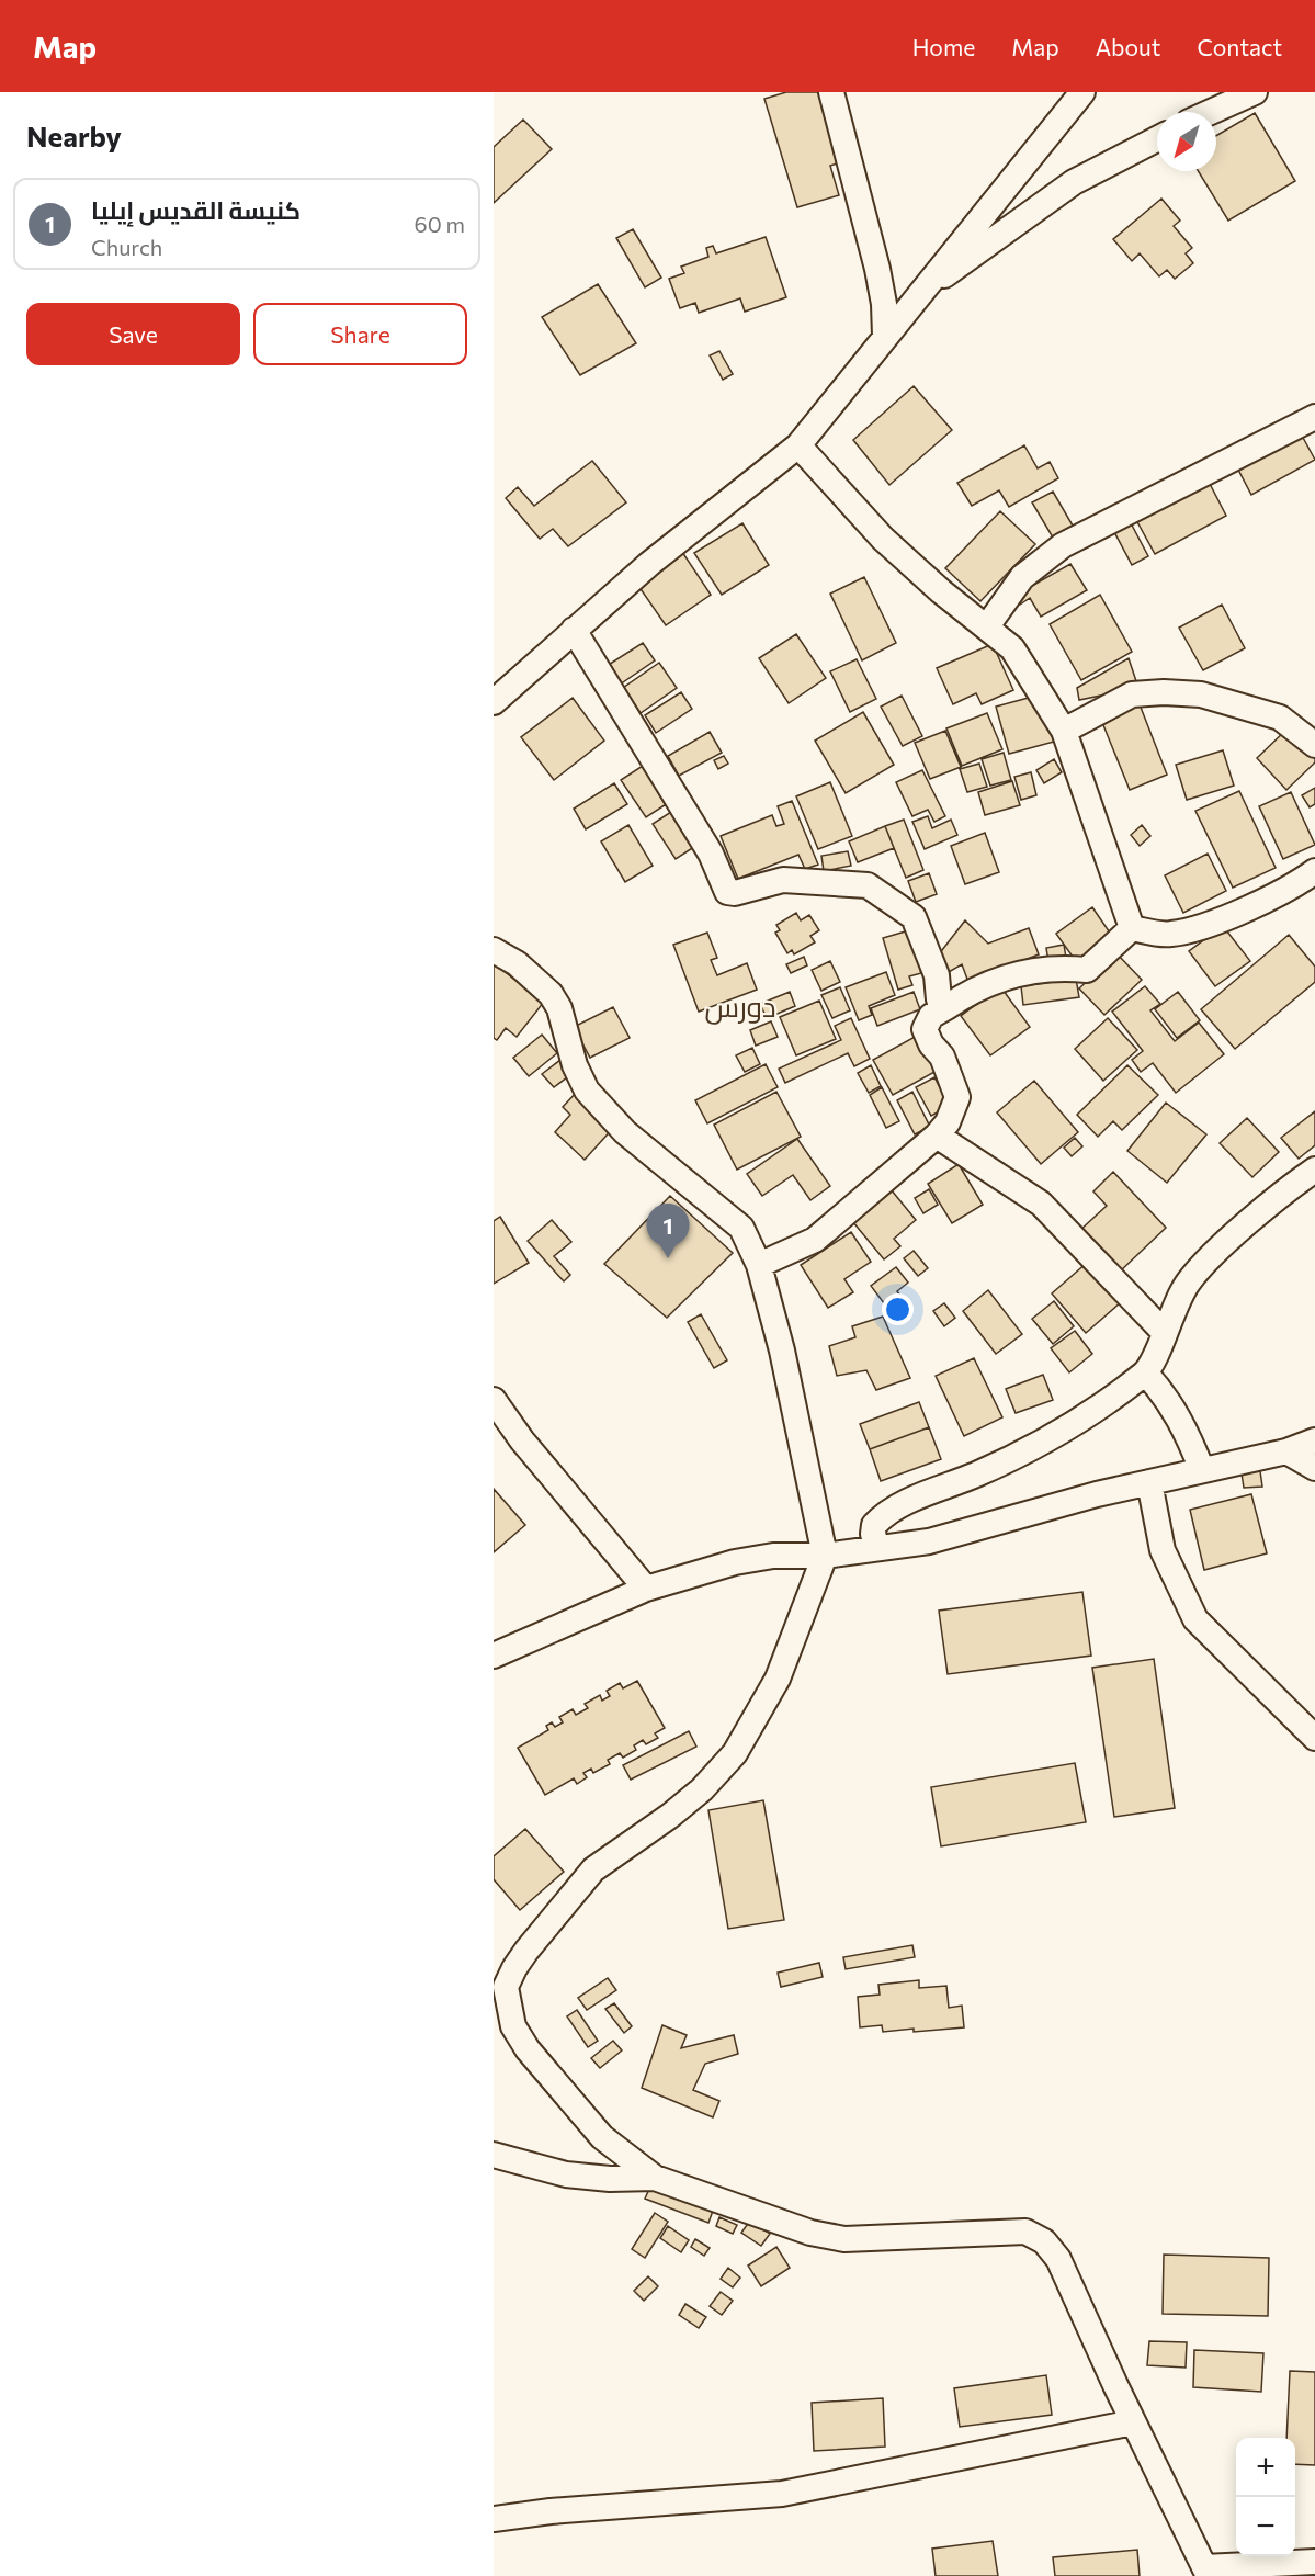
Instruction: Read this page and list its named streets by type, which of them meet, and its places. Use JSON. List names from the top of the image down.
{
  "districts": ["دورس"],
  "north": "bottom left",
  "page": {
    "header": "Map",
    "nav": [
      "Home",
      "Map",
      "About",
      "Contact"
    ],
    "heading": "Nearby",
    "list": [
      {
        "mark": "1",
        "name": "كنيسة القديس إيليا",
        "note": "Church",
        "value": "60 m"
      }
    ],
    "buttons": ["Save", "Share"],
    "pins": "1",
    "map_buttons": ["+", "−"]
  }
}
